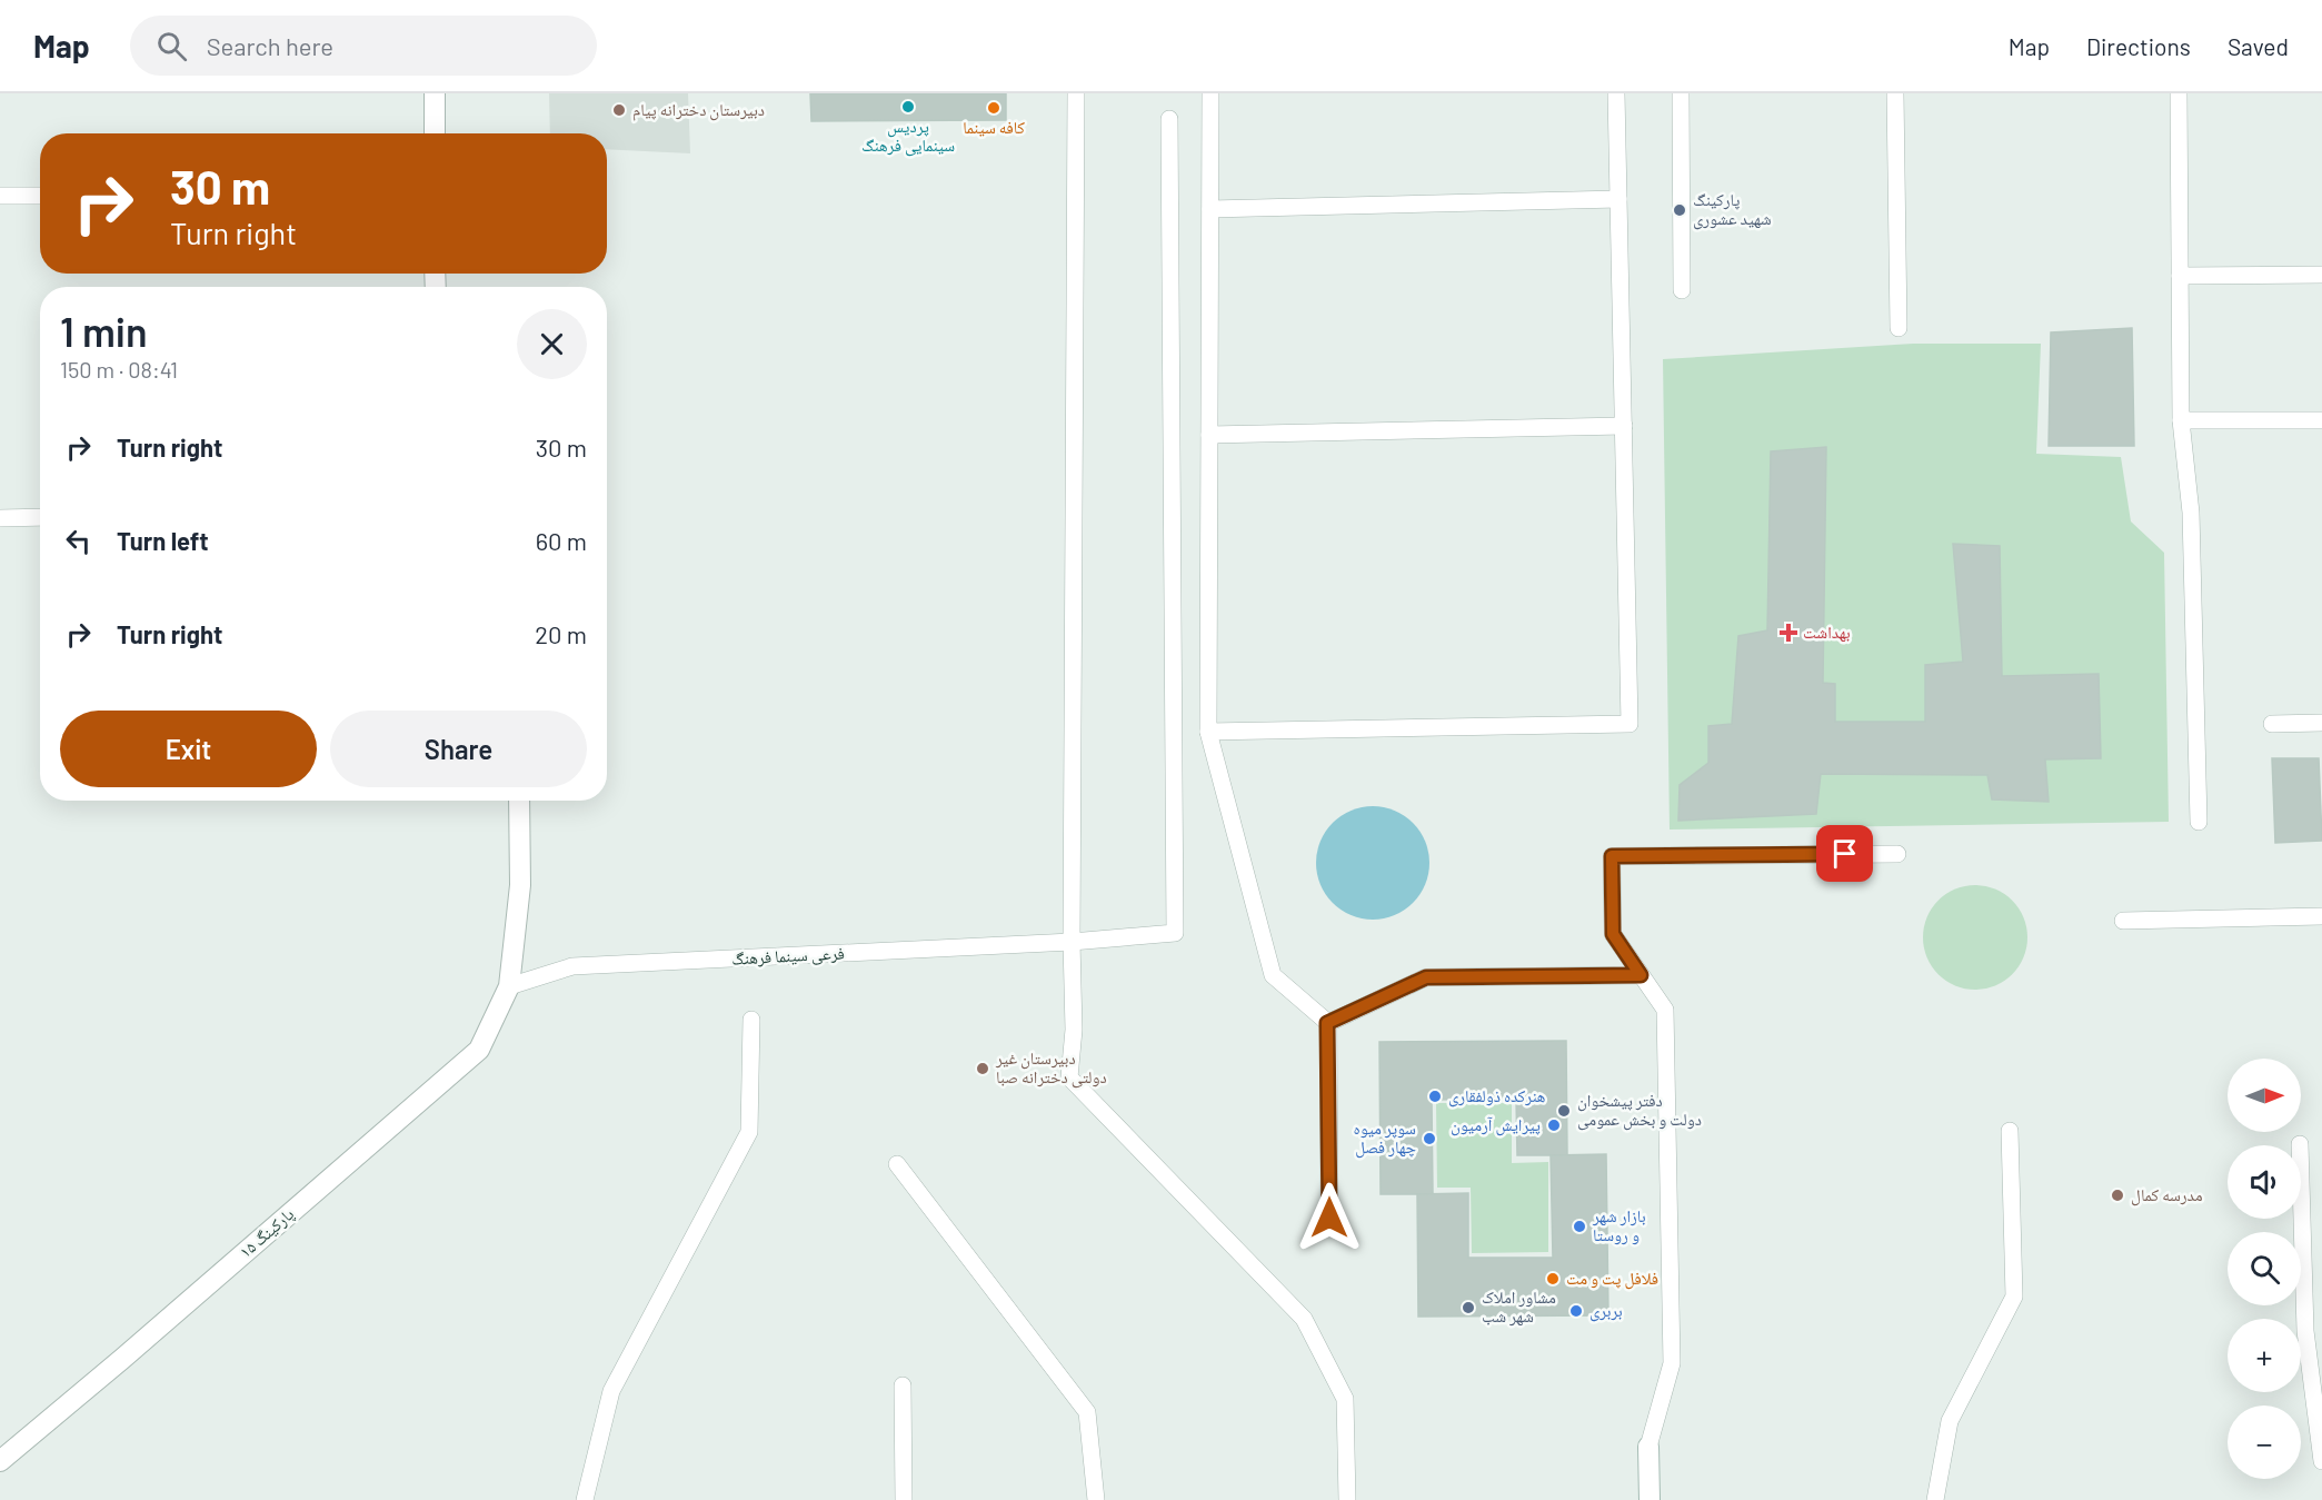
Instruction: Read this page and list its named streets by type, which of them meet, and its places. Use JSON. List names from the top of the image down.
{
  "streets": {
    "street": ["پارکینگ ۱۵"],
    "lane": ["فرعی سینما فرهنگ"]
  },
  "crossings": [
    ["فرعی سینما فرهنگ", "پارکینگ ۱۵"]
  ],
  "places": {
    "other": [
      "پردیس سینمایی فرهنگ",
      "کافه سینما",
      "دبیرستان دخترانه پیام",
      "پارکینگ شهید عشوری",
      "دبیرستان غیر دولتی دخترانه صبا",
      "هنرکده ذولفقاری",
      "دفتر پیشخوان دولت و بخش عمومی",
      "پیرایش آرمیون",
      "سوپر میوه چهار فصل",
      "مدرسه کمال",
      "بازار شهر و روستا",
      "فلافل پت و مت",
      "مشاور املاک شهر شب",
      "بربری"
    ],
    "health": ["بهداشت"]
  },
  "north": "right",
  "page": {
    "header": "Map",
    "search": "Search here",
    "nav": ["Map", "Directions", "Saved"],
    "turn": ["30 m", "Turn right"],
    "heading": ["1 min", "150 m · 08:41"],
    "list": [
      {
        "name": "Turn right",
        "value": "30 m"
      },
      {
        "name": "Turn left",
        "value": "60 m"
      },
      {
        "name": "Turn right",
        "value": "20 m"
      }
    ],
    "buttons": ["Exit", "Share"],
    "map_buttons": ["+", "−"]
  }
}
